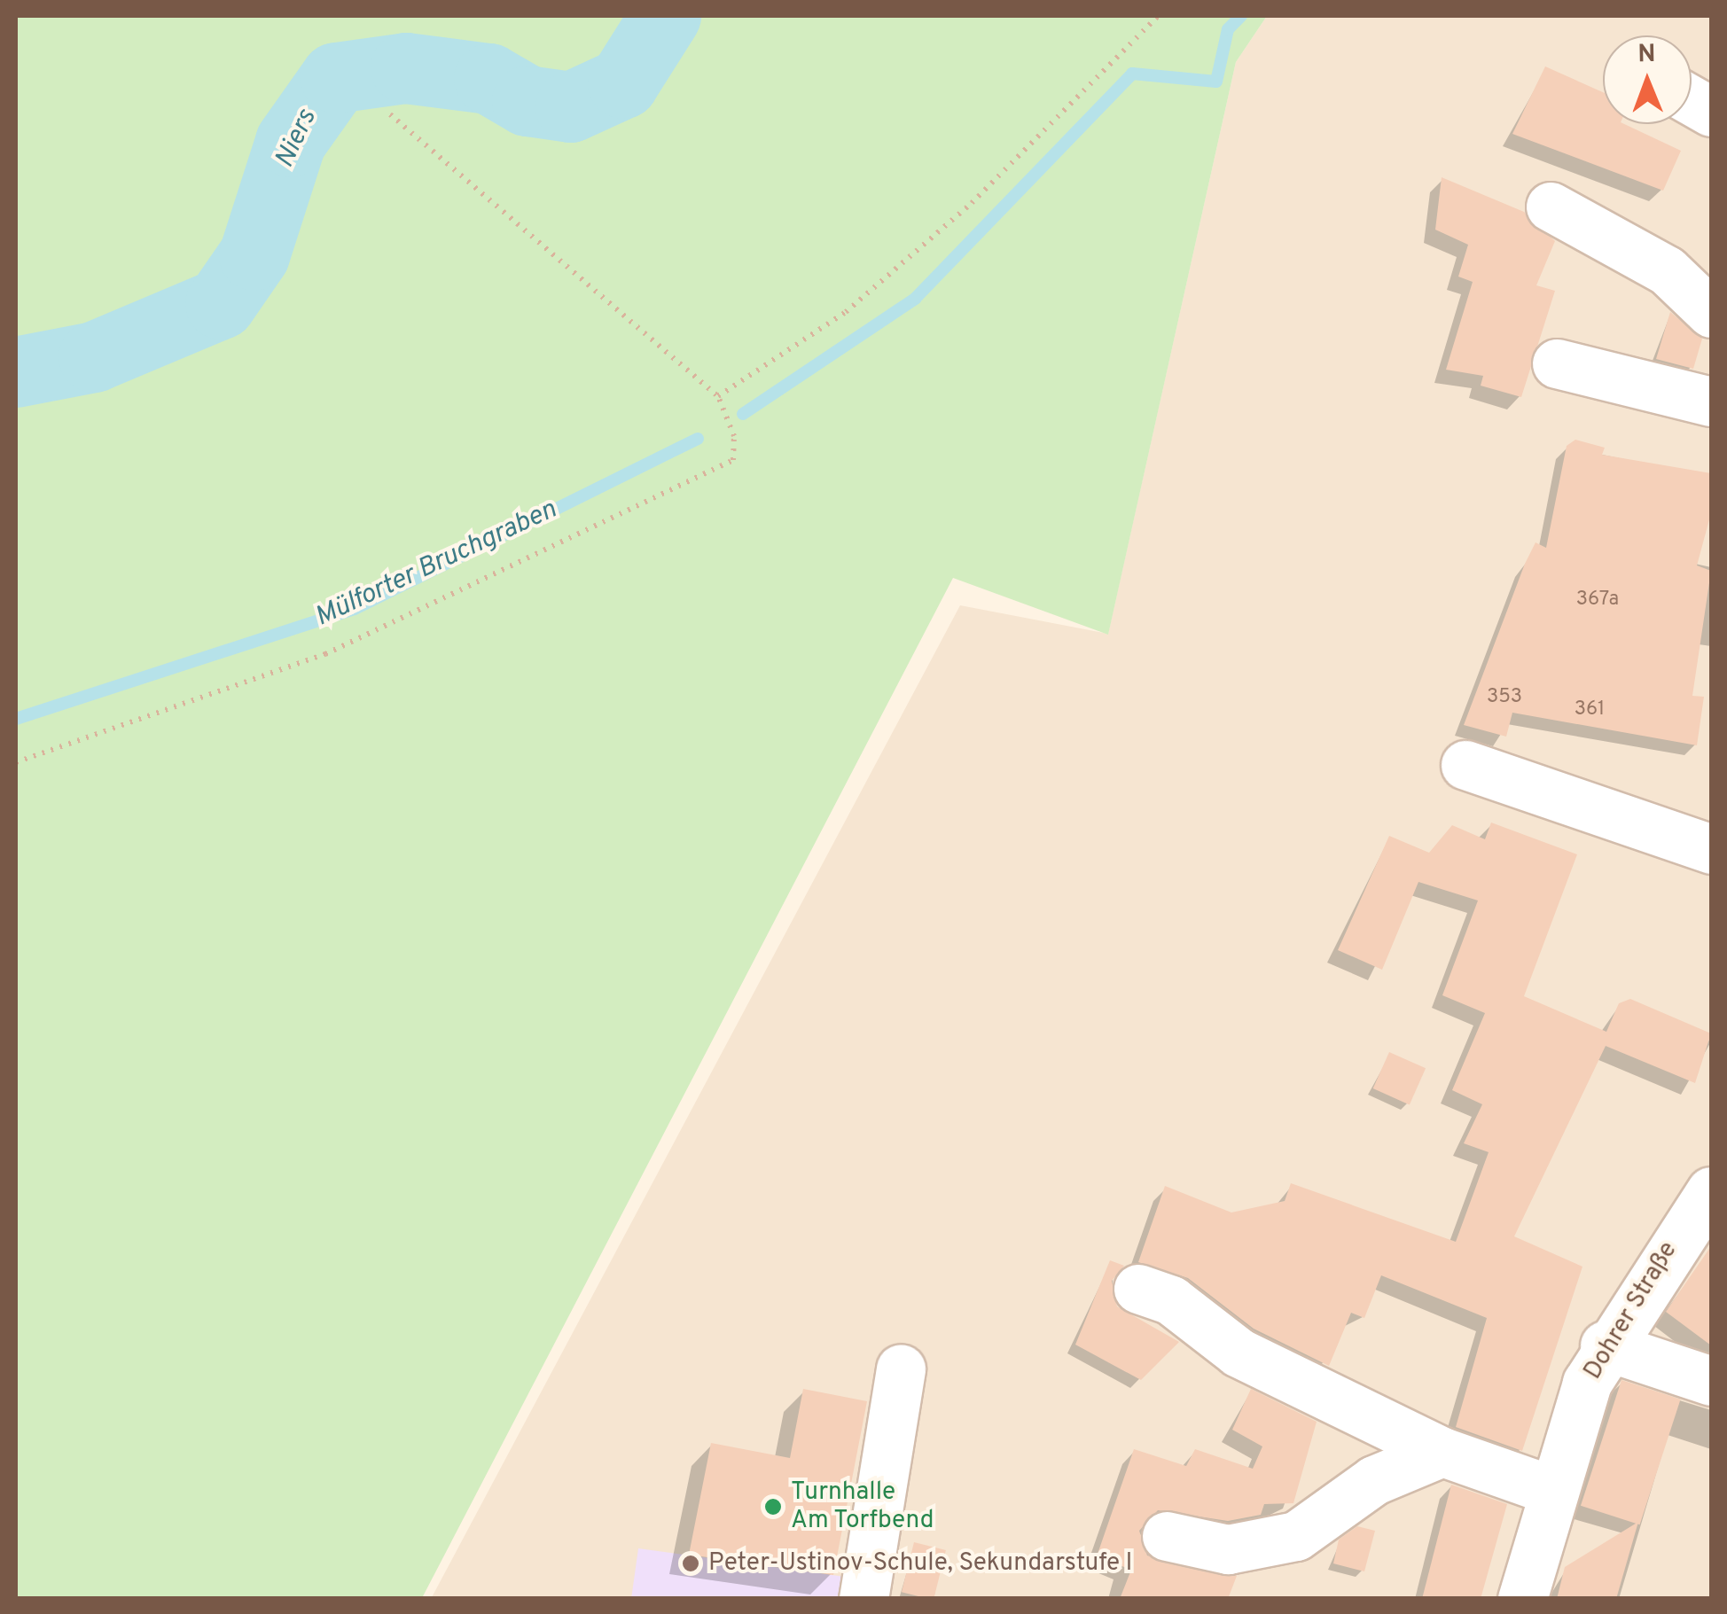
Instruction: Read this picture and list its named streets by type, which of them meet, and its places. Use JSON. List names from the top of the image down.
{
  "streets": {
    "street": ["Dohrer Straße"]
  },
  "water": ["Niers", "Mülforter Bruchgraben"],
  "places": ["Turnhalle Am Torfbend", "Peter-Ustinov-Schule, Sekundarstufe I"],
  "house_numbers": ["367a", "353", "361"],
  "north": "top"
}
